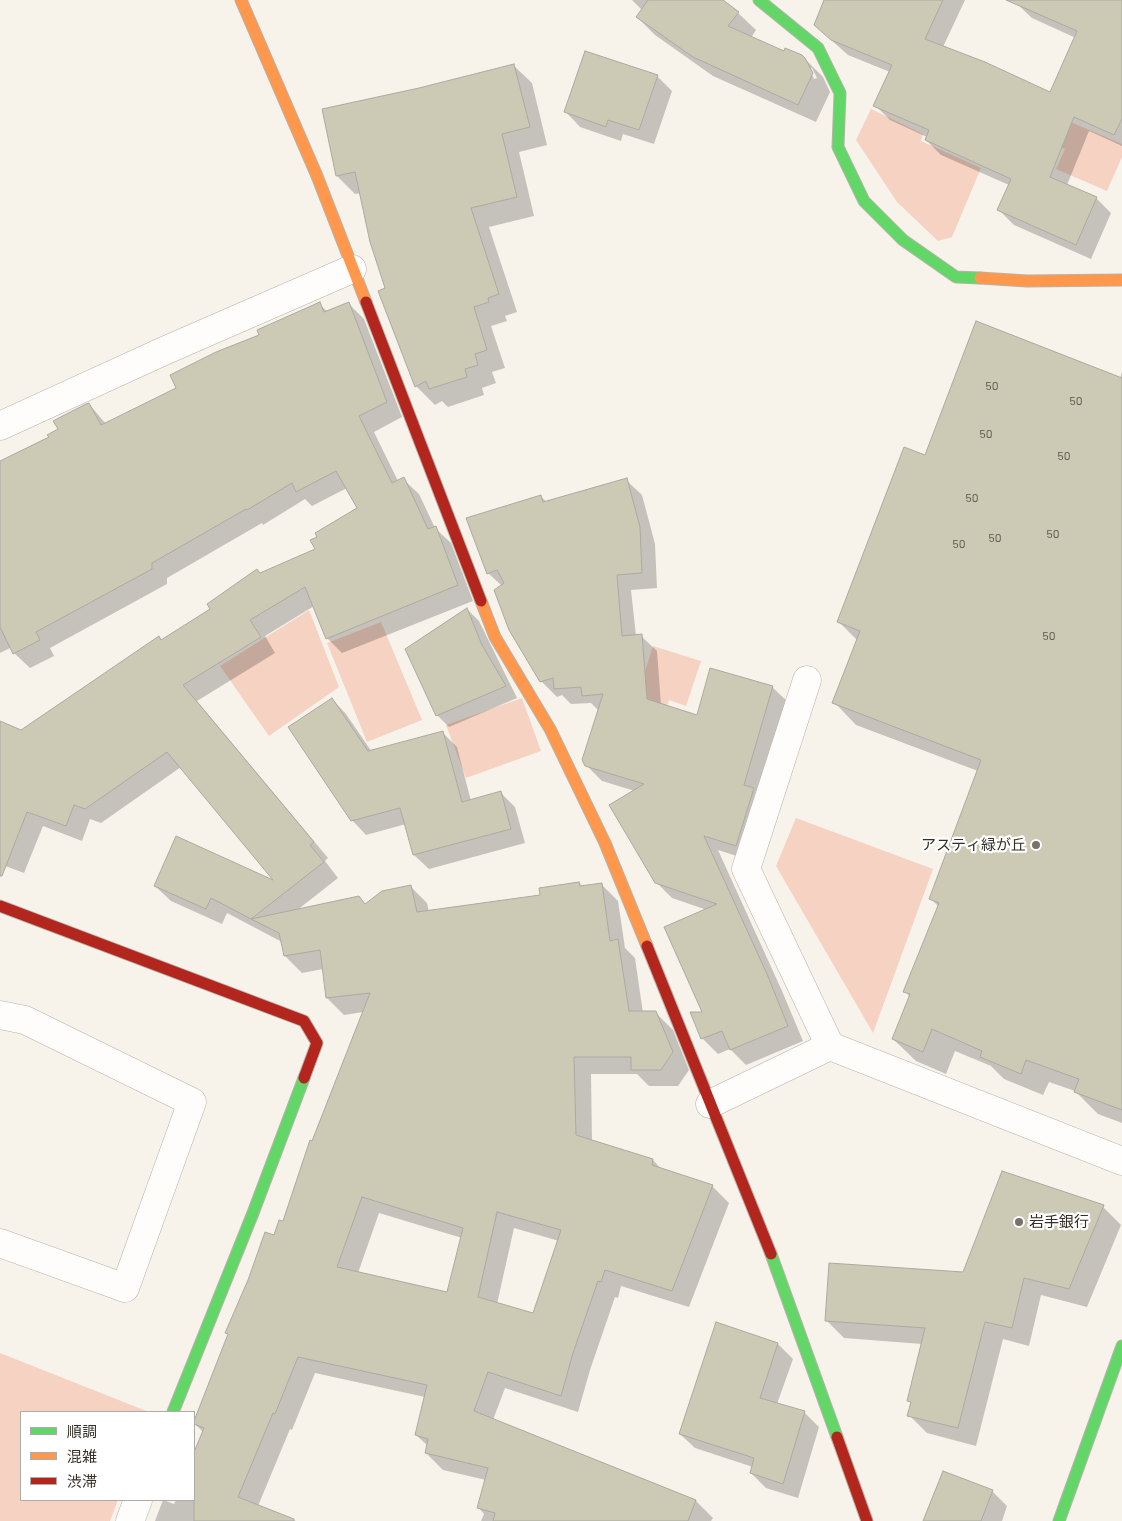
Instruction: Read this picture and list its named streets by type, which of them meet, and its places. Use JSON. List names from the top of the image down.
{
  "places": ["アスティ緑が丘", "岩手銀行"],
  "house_numbers": [
    "50",
    "50",
    "50",
    "50",
    "50",
    "50",
    "50",
    "50",
    "50"
  ],
  "legend": ["順調", "混雑", "渋滞"]
}
